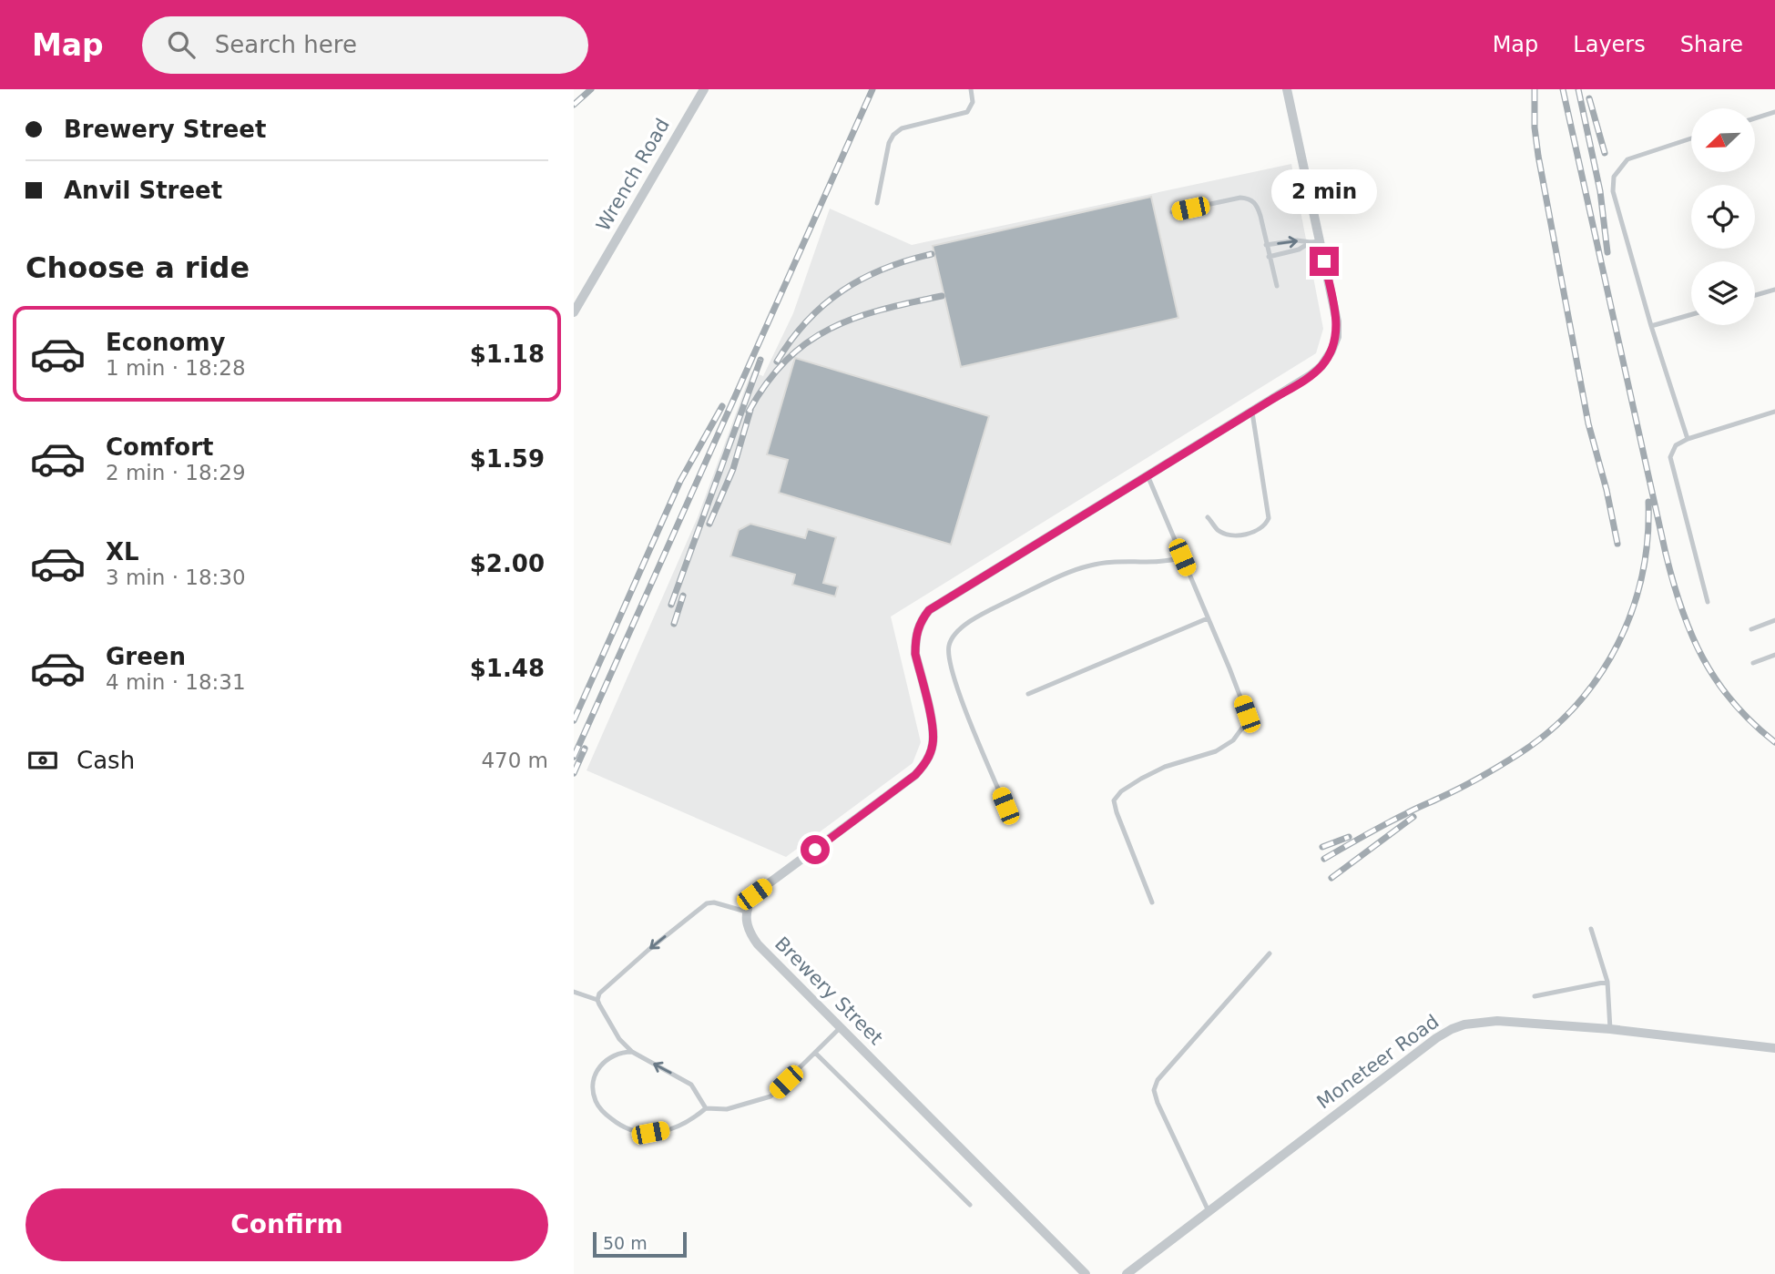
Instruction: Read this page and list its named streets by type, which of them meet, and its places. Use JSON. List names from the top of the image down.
{
  "streets": {
    "street": ["Wrench Road", "Brewery Street", "Moneteer Road"]
  },
  "scale_bar": "50 m",
  "north": "bottom left",
  "page": {
    "header": "Map",
    "search": "Search here",
    "nav": ["Map", "Layers", "Share"],
    "banner": ["Brewery Street", "Anvil Street"],
    "bubble": "2 min",
    "heading": "Choose a ride",
    "list": [
      {
        "name": "Economy",
        "note": "1 min · 18:28",
        "value": "$1.18"
      },
      {
        "name": "Comfort",
        "note": "2 min · 18:29",
        "value": "$1.59"
      },
      {
        "name": "XL",
        "note": "3 min · 18:30",
        "value": "$2.00"
      },
      {
        "name": "Green",
        "note": "4 min · 18:31",
        "value": "$1.48"
      }
    ],
    "pay": ["Cash", "470 m"],
    "buttons": "Confirm",
    "scale": "50 m"
  }
}
